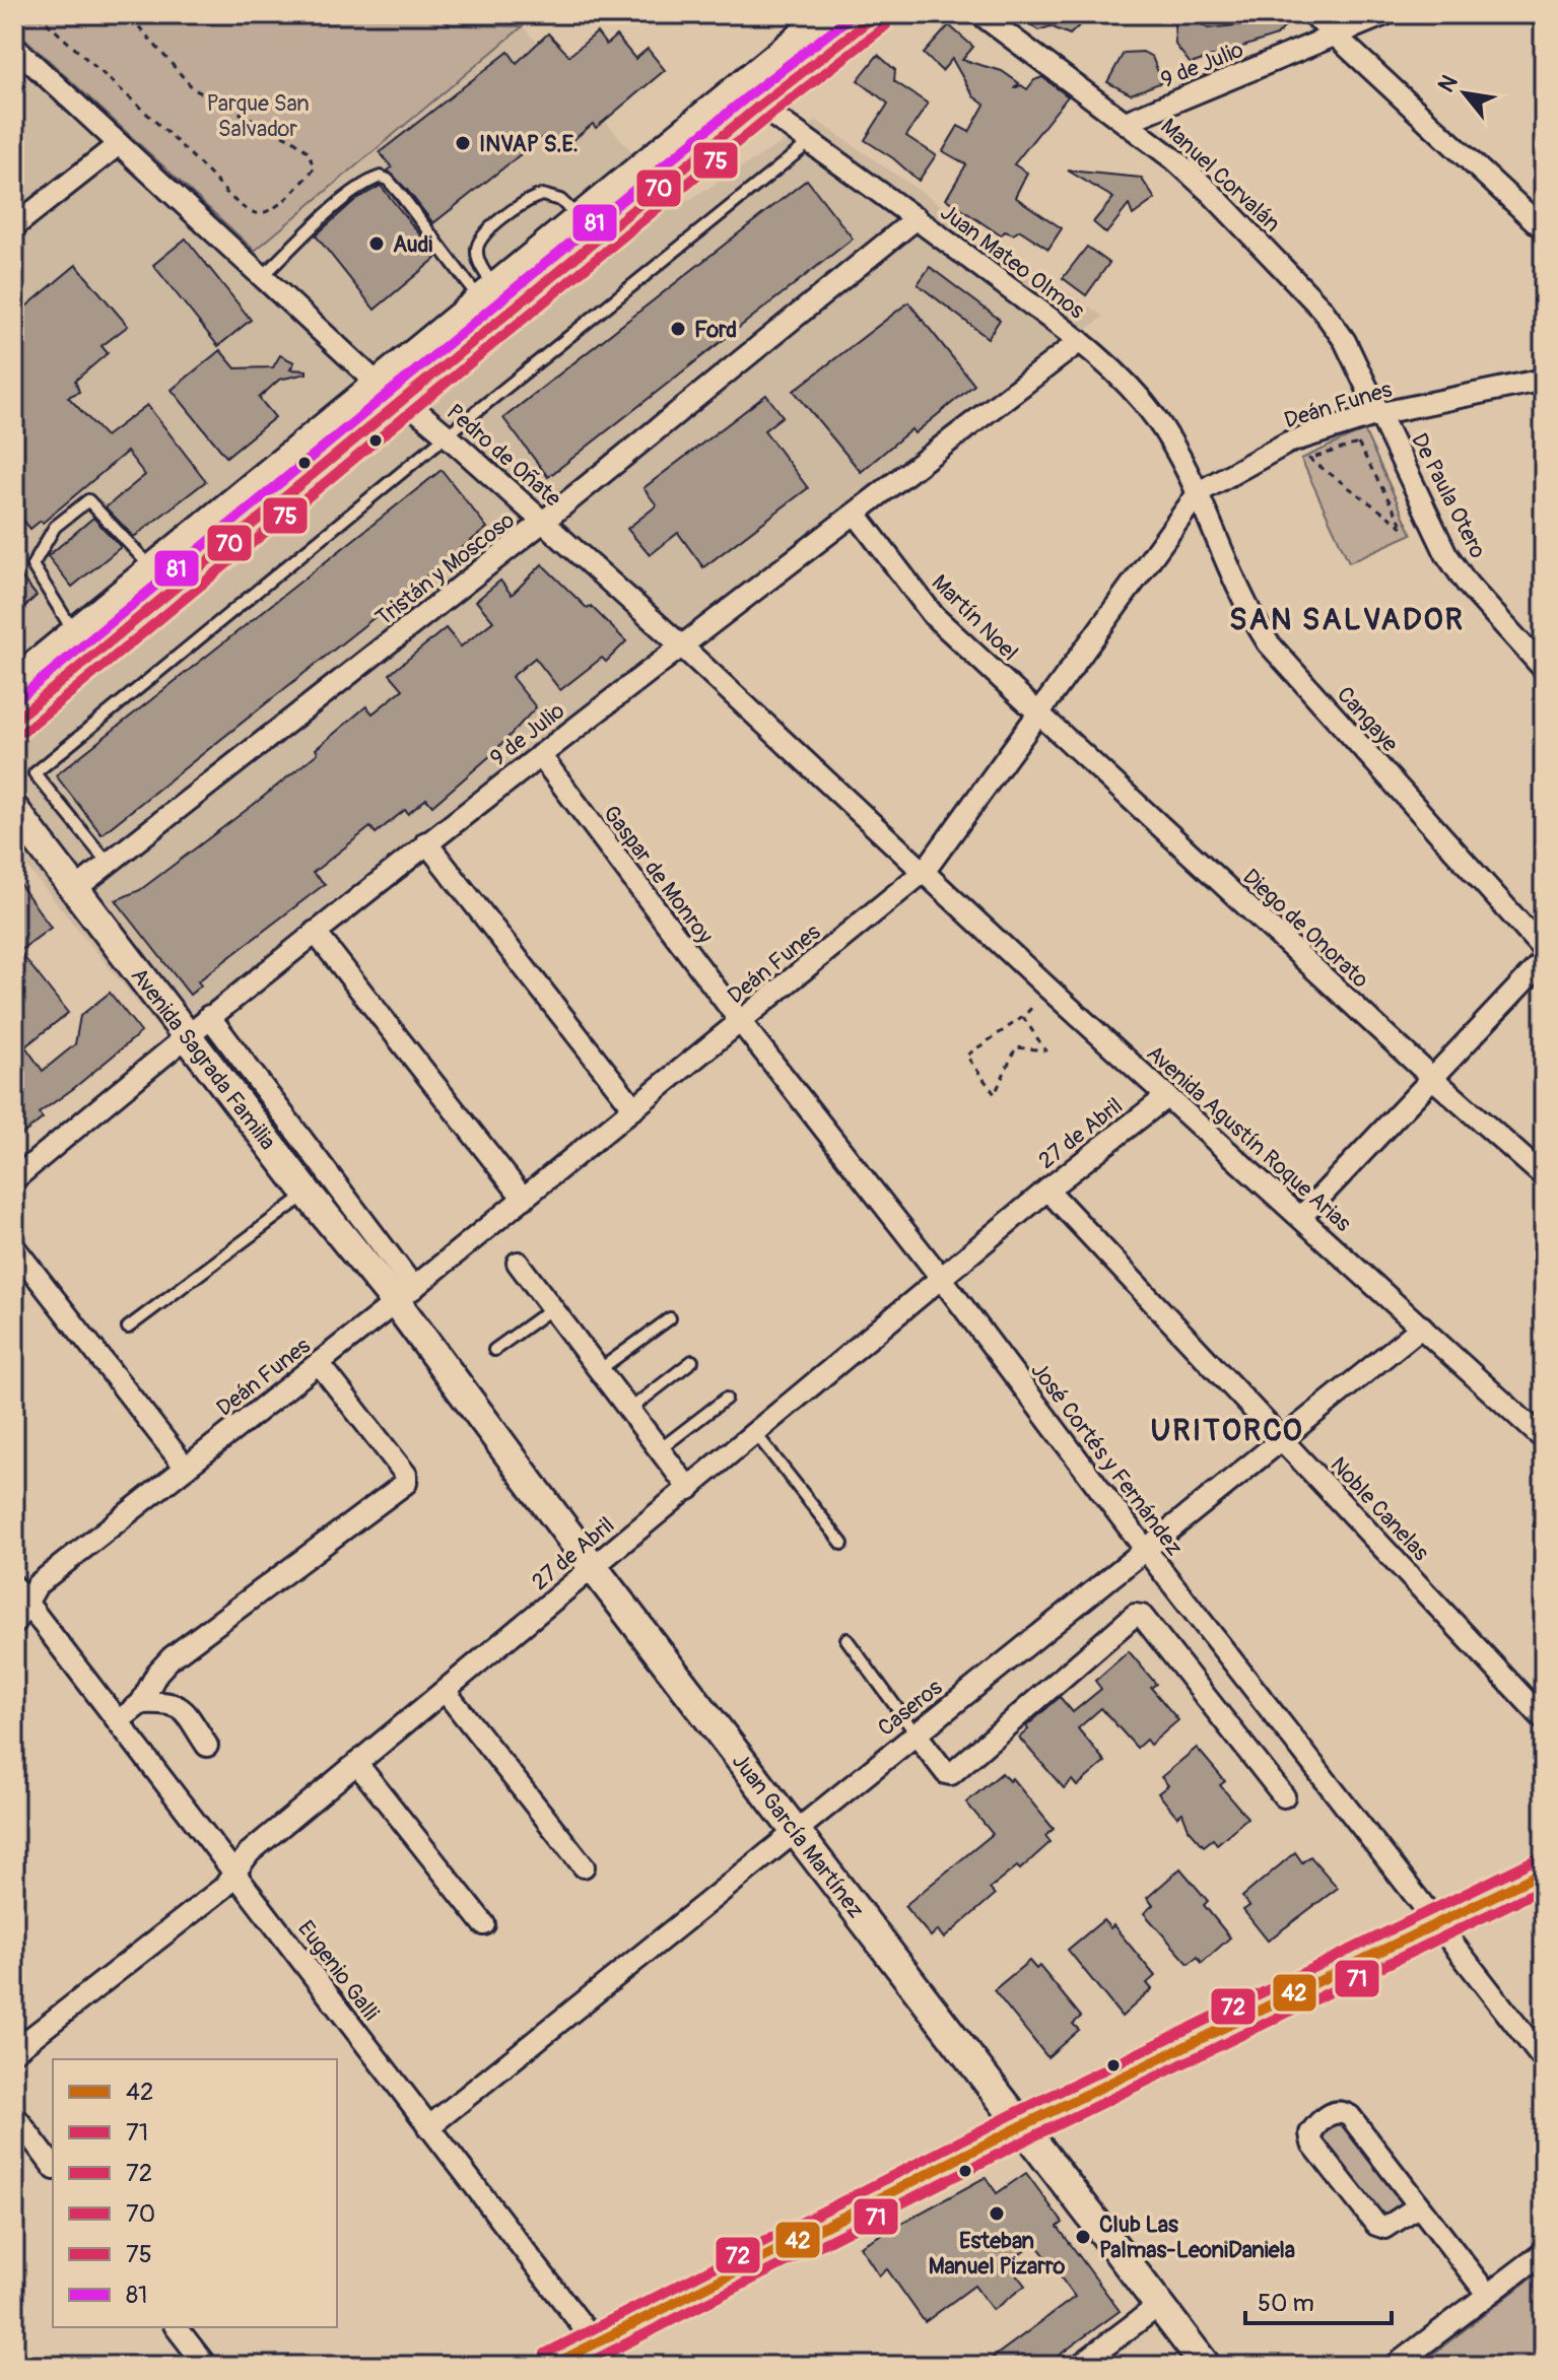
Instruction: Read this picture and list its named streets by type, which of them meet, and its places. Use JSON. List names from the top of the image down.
{
  "streets": {
    "main road": ["Avenida Sagrada Familia", "Juan García Martínez"],
    "street": [
      "9 de Julio",
      "Manuel Corvalán",
      "Juan Mateo Olmos",
      "Deán Funes",
      "Pedro de Oñate",
      "De Paula Otero",
      "Tristán y Moscoso",
      "Martín Noel",
      "Cangaye",
      "Gaspar de Monroy",
      "Diego de Onorato",
      "27 de Abril",
      "Avenida Agustín Roque Arias",
      "José Cortés y Fernández",
      "Noble Canelas",
      "Caseros",
      "Eugenio Galli"
    ]
  },
  "crossings": [
    ["9 de Julio", "Manuel Corvalán"],
    ["9 de Julio", "Juan Mateo Olmos"],
    ["9 de Julio", "Pedro de Oñate"],
    ["9 de Julio", "Martín Noel"],
    ["9 de Julio", "Gaspar de Monroy"],
    ["9 de Julio", "Avenida Sagrada Familia"],
    ["Manuel Corvalán", "Deán Funes"],
    ["Manuel Corvalán", "De Paula Otero"],
    ["Juan Mateo Olmos", "Deán Funes"],
    ["Juan Mateo Olmos", "Tristán y Moscoso"],
    ["Juan Mateo Olmos", "Cangaye"],
    ["Deán Funes", "Pedro de Oñate"],
    ["Deán Funes", "De Paula Otero"],
    ["Deán Funes", "Martín Noel"],
    ["Deán Funes", "Cangaye"],
    ["Deán Funes", "Gaspar de Monroy"],
    ["Deán Funes", "Diego de Onorato"],
    ["Deán Funes", "Avenida Sagrada Familia"],
    ["Deán Funes", "Avenida Agustín Roque Arias"],
    ["Deán Funes", "José Cortés y Fernández"],
    ["Deán Funes", "Juan García Martínez"],
    ["Deán Funes", "Eugenio Galli"],
    ["Pedro de Oñate", "Tristán y Moscoso"],
    ["Pedro de Oñate", "Avenida Agustín Roque Arias"],
    ["Tristán y Moscoso", "Avenida Sagrada Familia"],
    ["Martín Noel", "Diego de Onorato"],
    ["Gaspar de Monroy", "José Cortés y Fernández"],
    ["Avenida Sagrada Familia", "Juan García Martínez"],
    ["27 de Abril", "Avenida Agustín Roque Arias"],
    ["27 de Abril", "José Cortés y Fernández"],
    ["27 de Abril", "Noble Canelas"],
    ["27 de Abril", "Juan García Martínez"],
    ["27 de Abril", "Eugenio Galli"],
    ["Avenida Agustín Roque Arias", "Caseros"],
    ["José Cortés y Fernández", "Caseros"],
    ["Noble Canelas", "Caseros"],
    ["Caseros", "Juan García Martínez"],
    ["Caseros", "Eugenio Galli"]
  ],
  "districts": ["SAN SALVADOR", "URITORCO"],
  "parks": ["Parque San Salvador"],
  "places": [
    "INVAP S.E.",
    "Audi",
    "Ford",
    "Esteban Manuel Pizarro",
    "Club Las Palmas-LeoniDaniela"
  ],
  "lines": [
    "transit line 70",
    "transit line 81",
    "transit line 75",
    "transit line 72",
    "transit line 42",
    "transit line 71"
  ],
  "legend": [
    "42",
    "71",
    "72",
    "70",
    "75",
    "81"
  ],
  "scale_bar": "50 m",
  "north": "top left"
}
